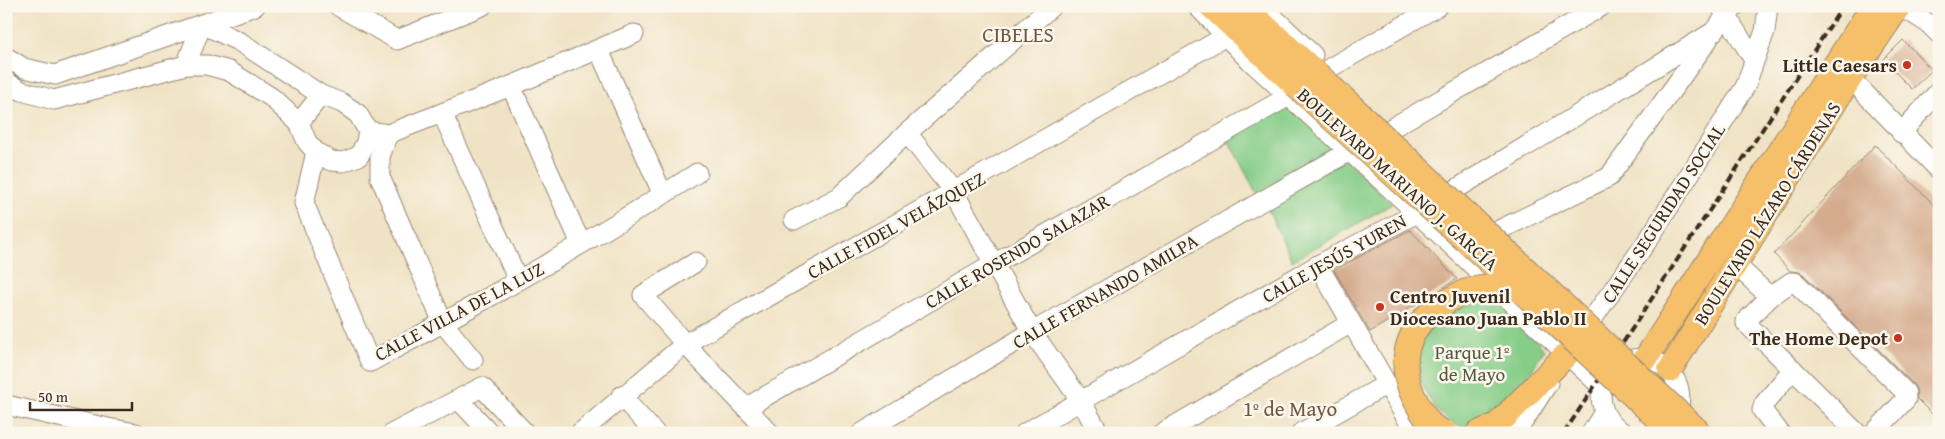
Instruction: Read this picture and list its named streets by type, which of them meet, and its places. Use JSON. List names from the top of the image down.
{
  "streets": {
    "main road": ["BOULEVARD MARIANO J. GARCÍA", "BOULEVARD LÁZARO CÁRDENAS"],
    "street": [
      "CALLE SEGURIDAD SOCIAL",
      "CALLE FIDEL VELÁZQUEZ",
      "CALLE ROSENDO SALAZAR",
      "CALLE JESÚS YUREN",
      "CALLE FERNANDO AMILPA",
      "CALLE VILLA DE LA LUZ"
    ]
  },
  "crossings": [
    ["BOULEVARD MARIANO J. GARCÍA", "CALLE ROSENDO SALAZAR"]
  ],
  "districts": ["CIBELES", "1º de Mayo"],
  "parks": ["Parque 1º de Mayo"],
  "places": ["Little Caesars", "Centro Juvenil Diocesano Juan Pablo II", "The Home Depot"],
  "scale_bar": "50 m"
}
